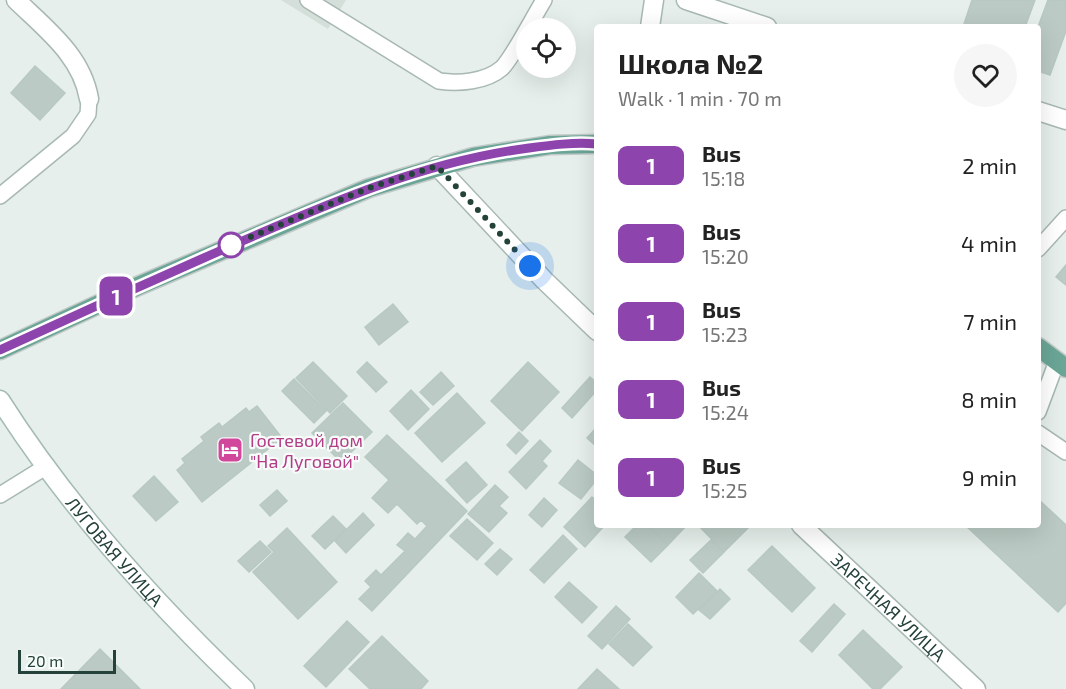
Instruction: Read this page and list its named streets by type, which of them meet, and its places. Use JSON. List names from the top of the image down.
{
  "streets": {
    "street": ["ЛУГОВАЯ УЛИЦА", "ЗАРЕЧНАЯ УЛИЦА"]
  },
  "places": {
    "hotel": ["Гостевой дом \"На Луговой\""]
  },
  "lines": ["bus line 1"],
  "scale_bar": "20 m",
  "page": {
    "on_map": "1",
    "heading": ["Школа №2", "Walk · 1 min · 70 m"],
    "list": [
      {
        "mark": "1",
        "name": "Bus",
        "note": "15:18",
        "value": "2 min"
      },
      {
        "mark": "1",
        "name": "Bus",
        "note": "15:20",
        "value": "4 min"
      },
      {
        "mark": "1",
        "name": "Bus",
        "note": "15:23",
        "value": "7 min"
      },
      {
        "mark": "1",
        "name": "Bus",
        "note": "15:24",
        "value": "8 min"
      },
      {
        "mark": "1",
        "name": "Bus",
        "note": "15:25",
        "value": "9 min"
      }
    ],
    "scale": "20 m"
  }
}
